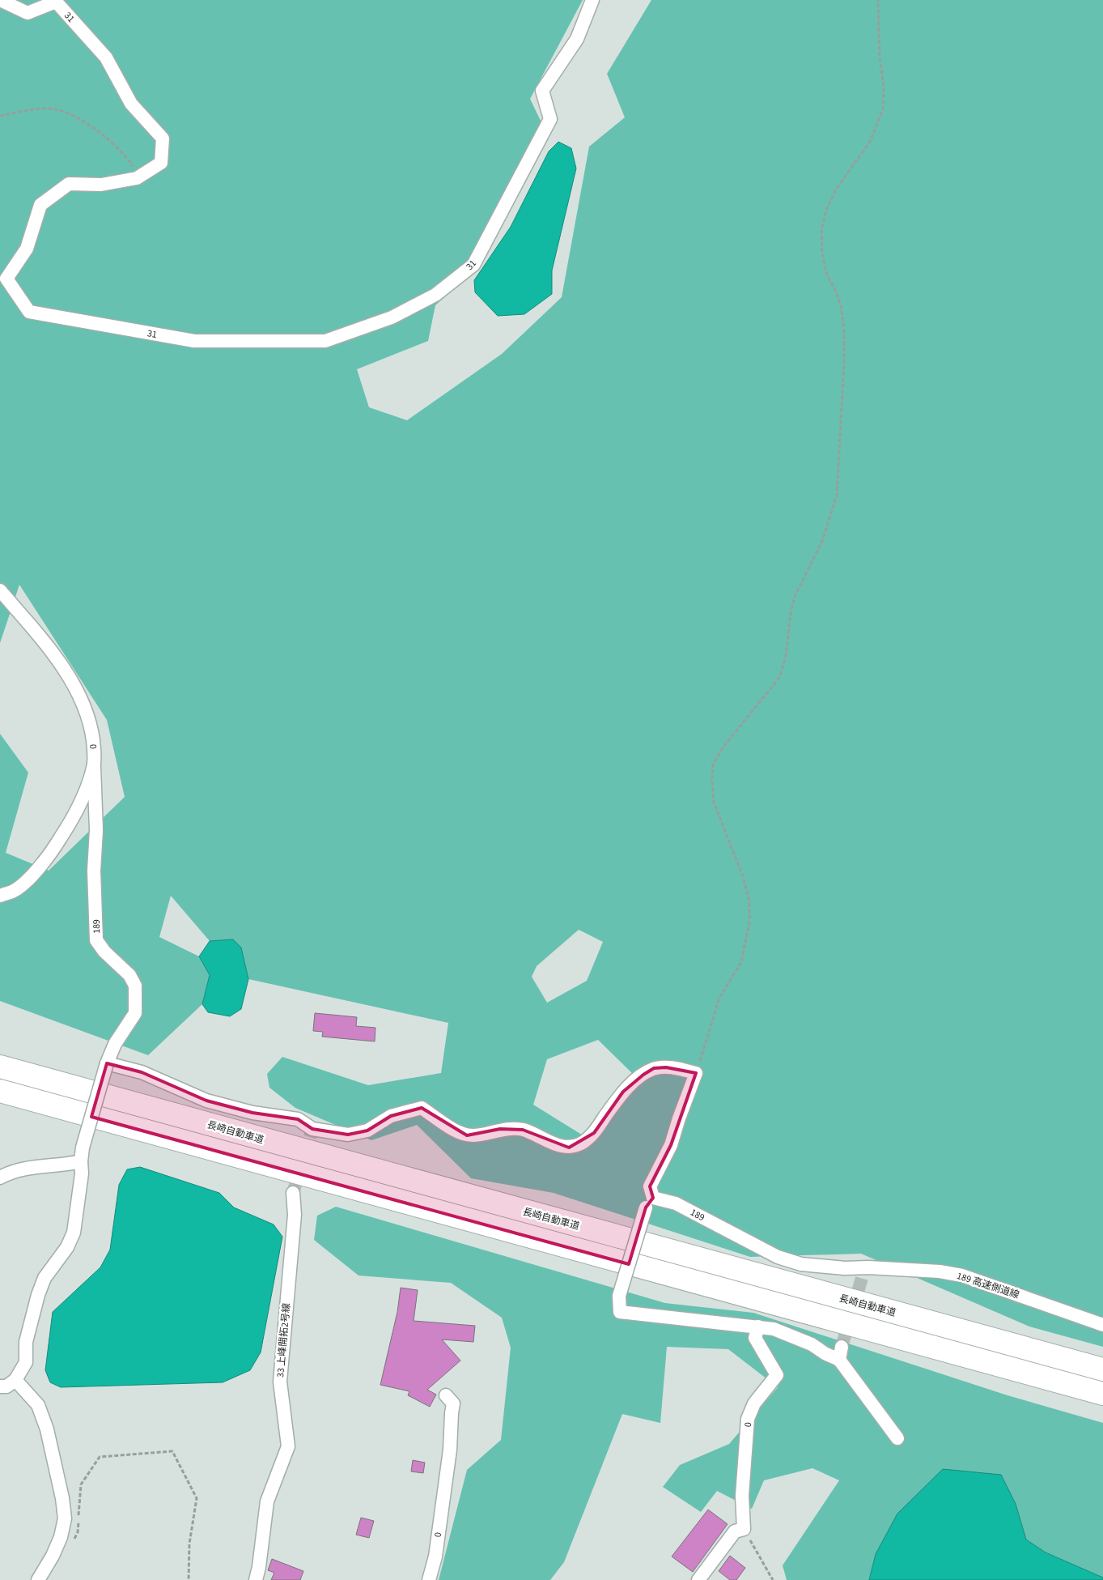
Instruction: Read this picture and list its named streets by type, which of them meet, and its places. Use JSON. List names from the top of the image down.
{
  "streets": {
    "highway": ["長崎自動車道"],
    "street": [
      "31",
      "0",
      "189",
      "189 高速側道線",
      "33 上峰開拓2号線"
    ]
  },
  "crossings": [
    ["0", "189"],
    ["189", "189 高速側道線"]
  ]
}
